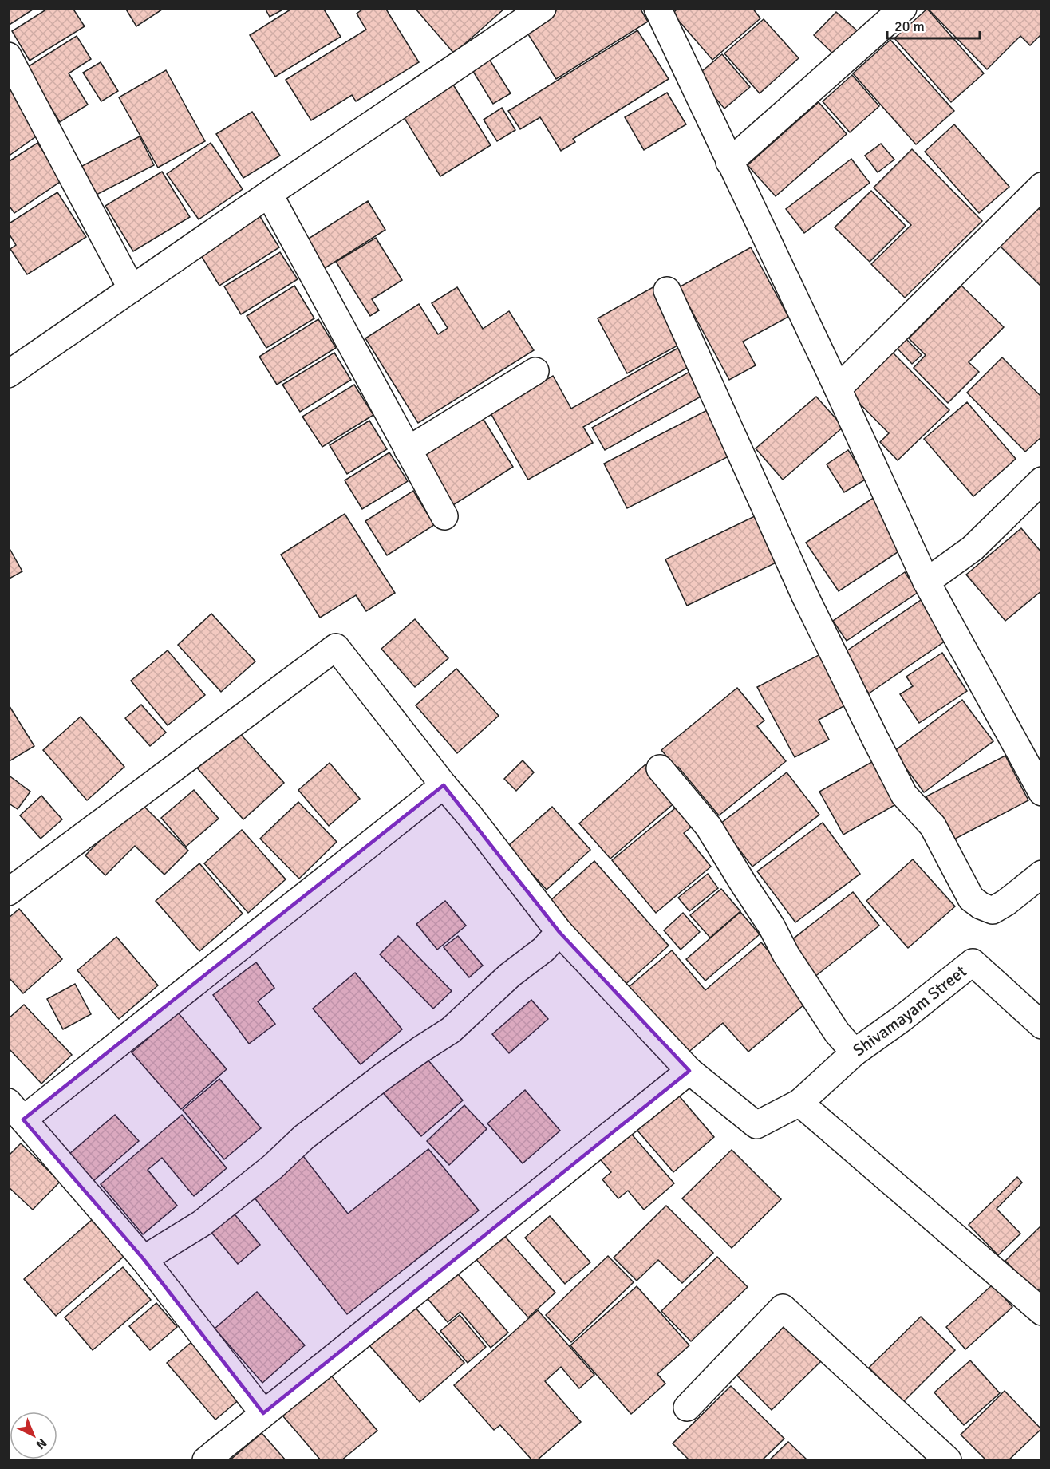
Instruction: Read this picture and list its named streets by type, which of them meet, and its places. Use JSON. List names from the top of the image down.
{
  "streets": {
    "street": ["Shivamayam Street"]
  },
  "scale_bar": "20 m",
  "north": "bottom right"
}
